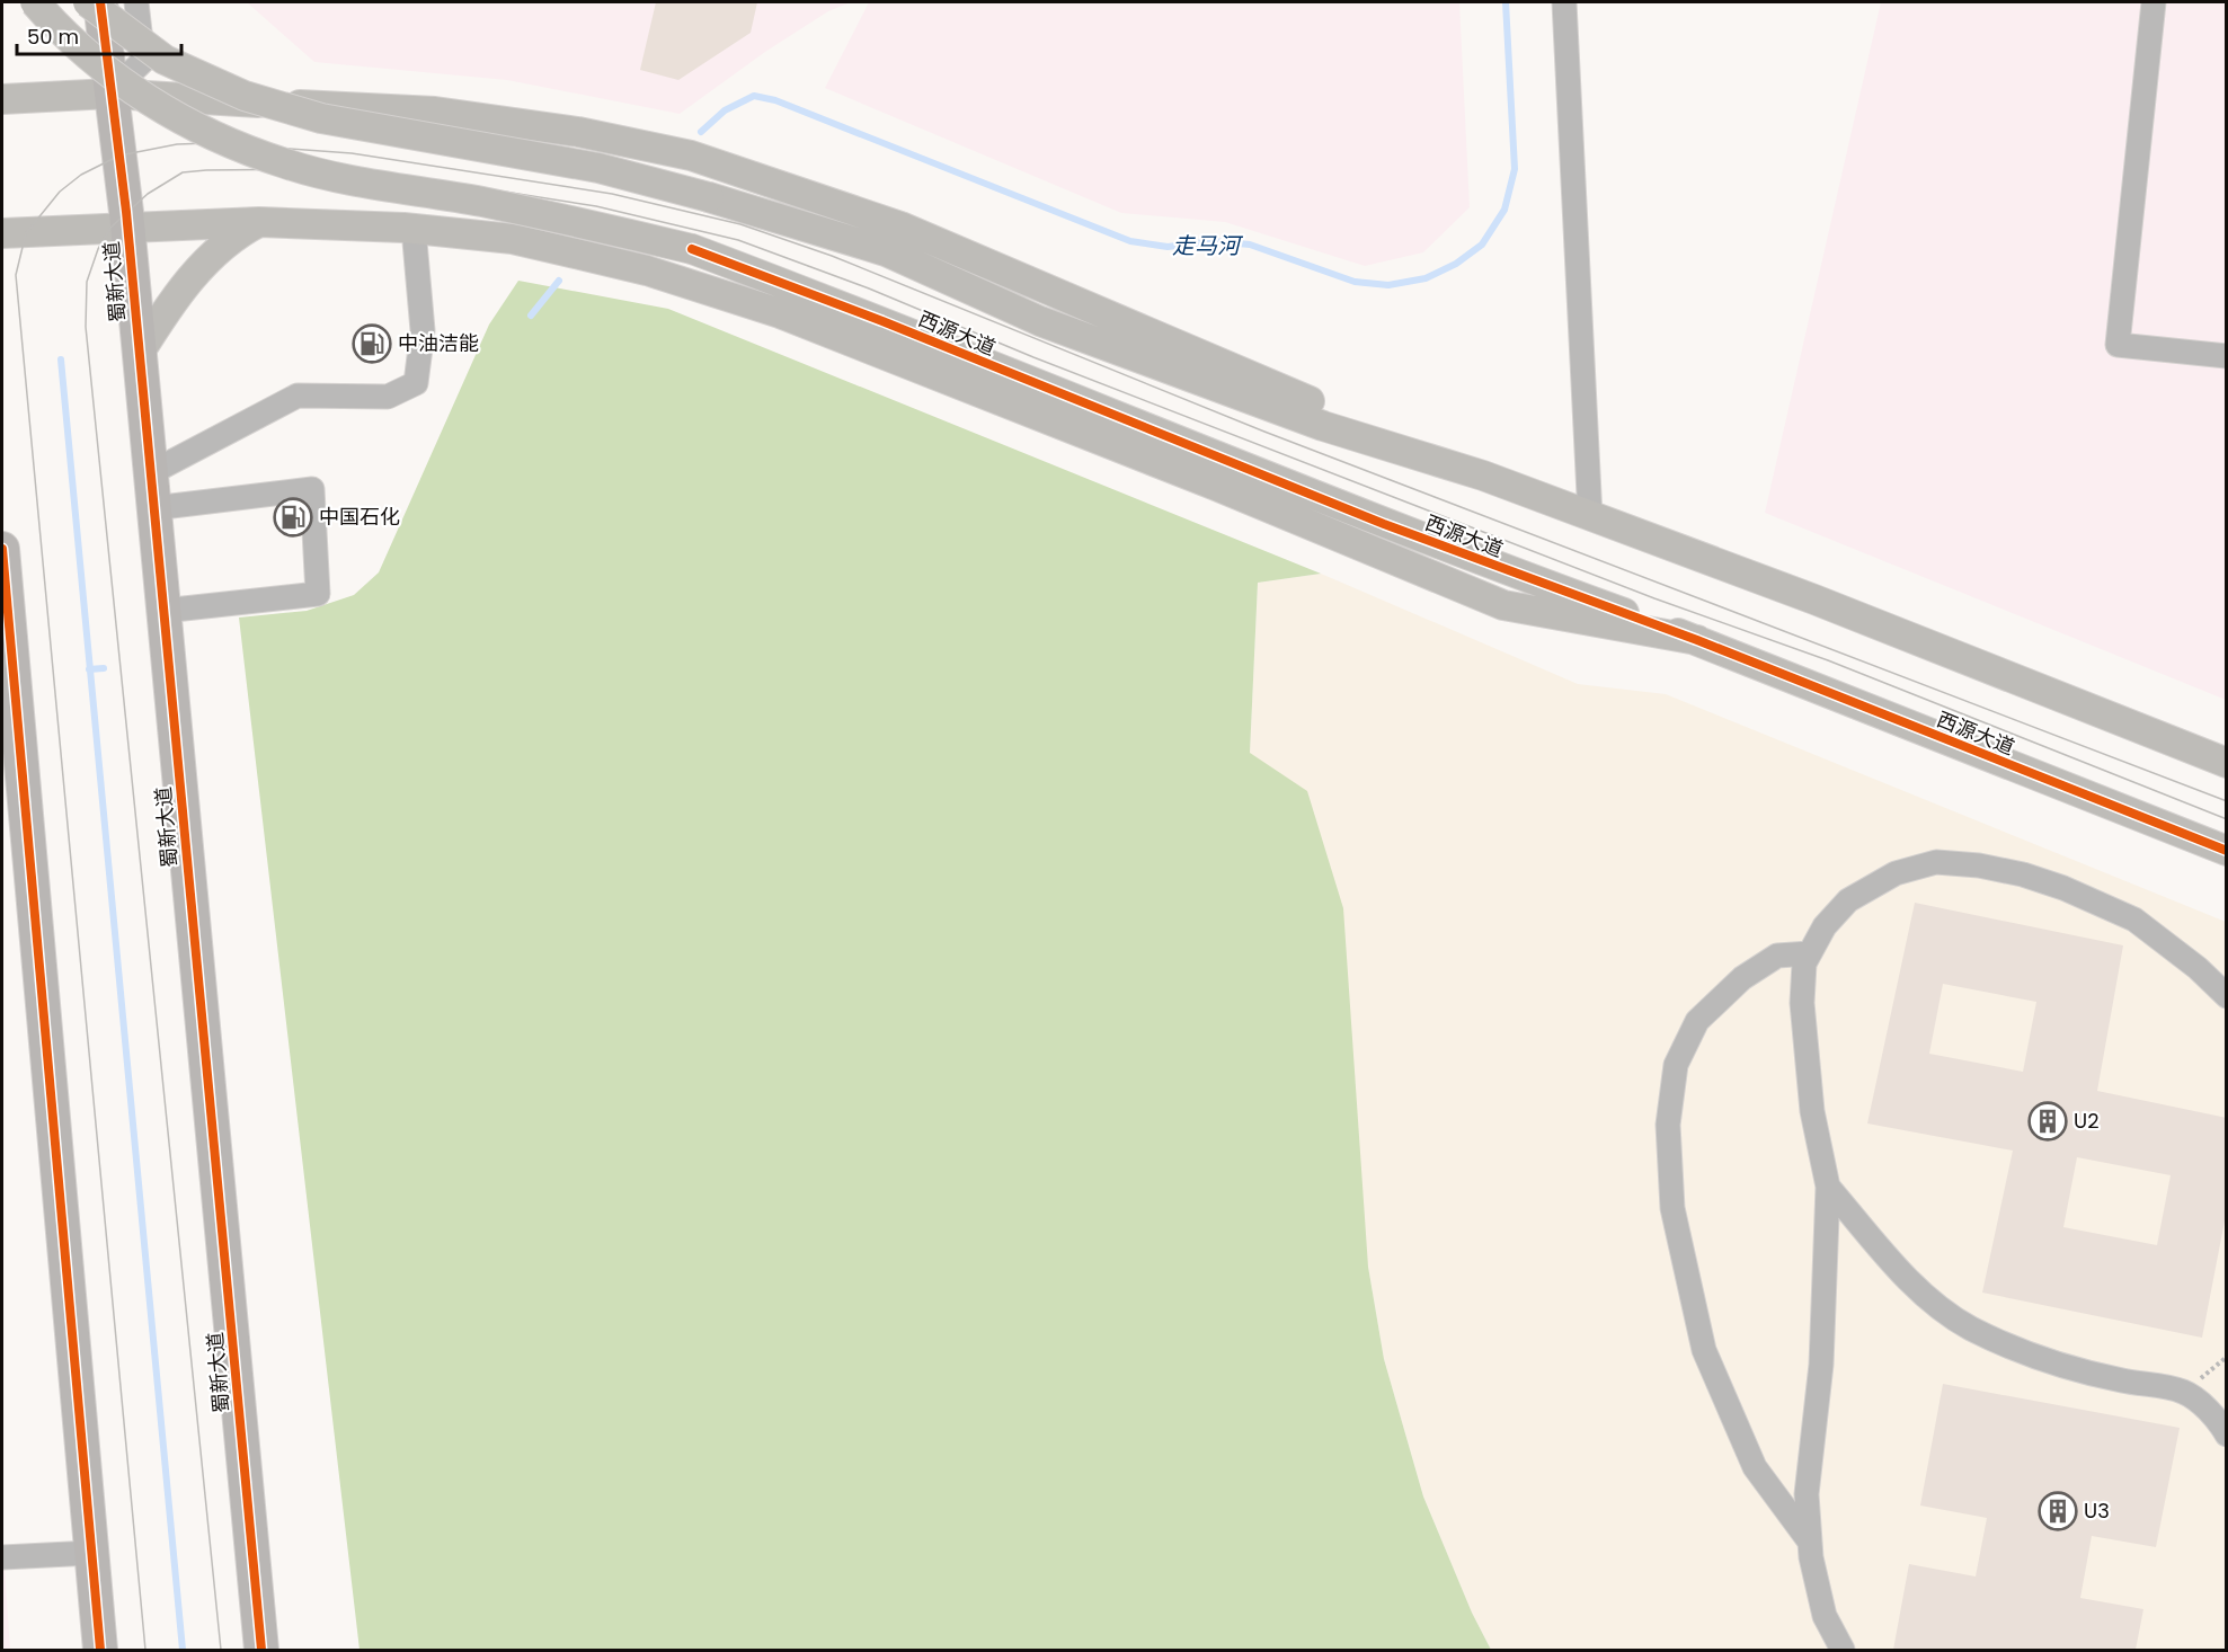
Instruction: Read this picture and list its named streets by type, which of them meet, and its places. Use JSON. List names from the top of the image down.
{
  "streets": {
    "highway": ["蜀新大道"],
    "main road": ["西源大道"]
  },
  "water": ["走马河"],
  "places": {
    "fuel station": ["中油洁能", "中国石化"],
    "building": ["U2", "U3"]
  },
  "scale_bar": "50 m"
}
